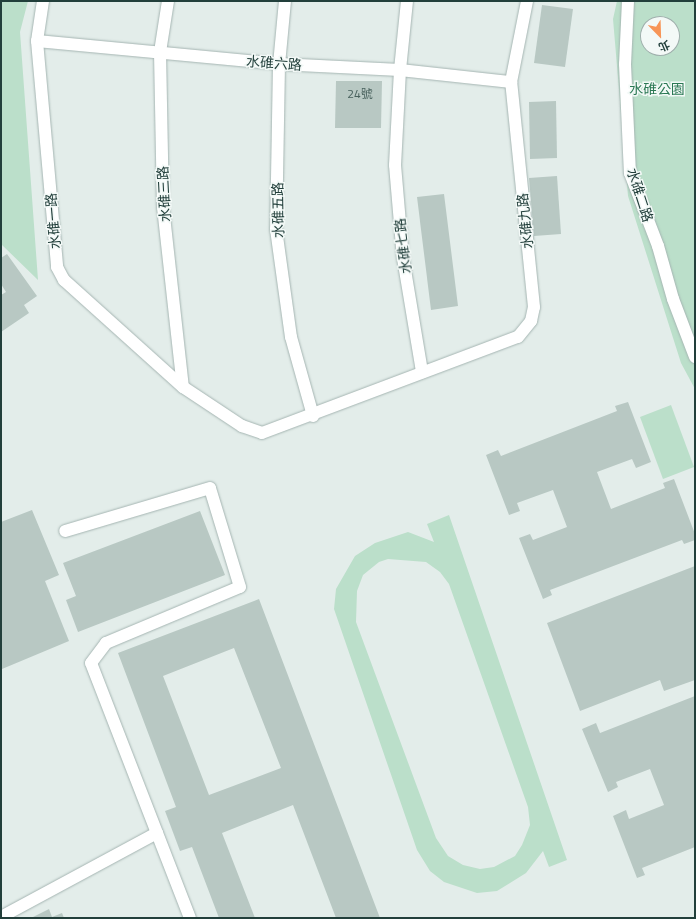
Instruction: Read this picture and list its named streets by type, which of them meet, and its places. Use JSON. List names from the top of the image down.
{
  "streets": {
    "street": [
      "水碓六路",
      "水碓三路",
      "水碓二路",
      "水碓五路",
      "水碓一路",
      "水碓九路",
      "水碓七路"
    ]
  },
  "crossings": [
    ["水碓六路", "水碓三路"],
    ["水碓六路", "水碓五路"],
    ["水碓六路", "水碓一路"],
    ["水碓六路", "水碓九路"],
    ["水碓六路", "水碓七路"],
    ["水碓三路", "水碓一路"],
    ["水碓五路", "水碓一路"],
    ["水碓九路", "水碓七路"]
  ],
  "parks": ["水碓公園"],
  "house_numbers": ["24號"],
  "north": "bottom right"
}
